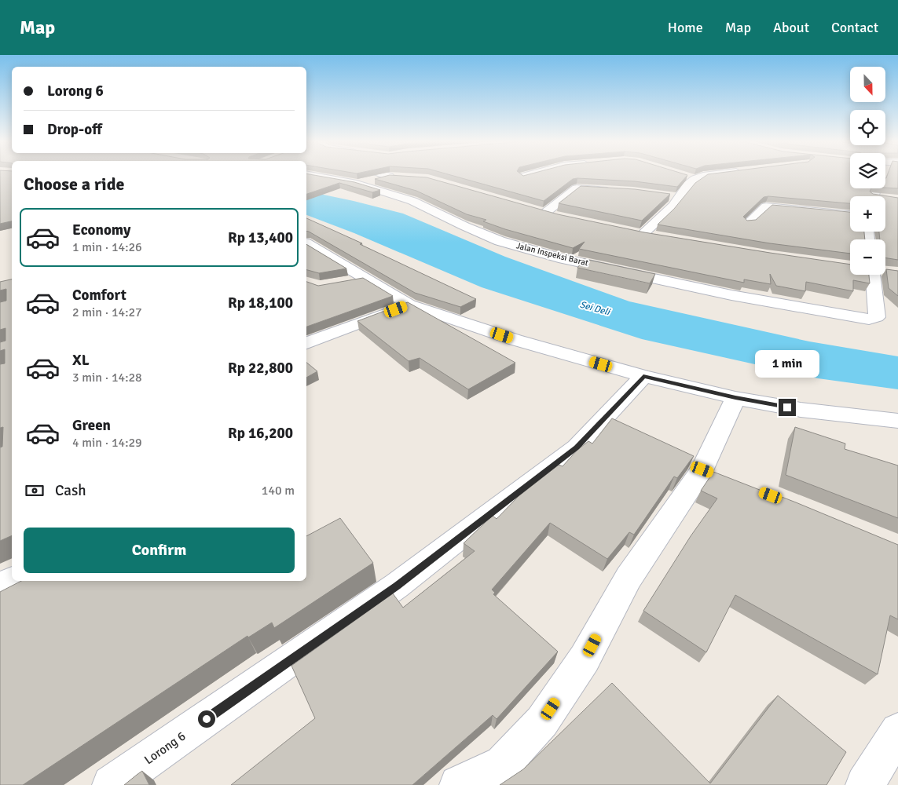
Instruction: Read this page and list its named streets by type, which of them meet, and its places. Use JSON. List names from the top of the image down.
{
  "streets": {
    "street": ["Jalan Inspeksi Barat", "Lorong 6"]
  },
  "water": ["Sei Deli"],
  "north": "bottom",
  "page": {
    "header": "Map",
    "nav": [
      "Home",
      "Map",
      "About",
      "Contact"
    ],
    "map_buttons": ["+", "−"],
    "banner": ["Lorong 6", "Drop-off"],
    "heading": "Choose a ride",
    "list": [
      {
        "name": "Economy",
        "note": "1 min · 14:26",
        "value": "Rp 13,400"
      },
      {
        "name": "Comfort",
        "note": "2 min · 14:27",
        "value": "Rp 18,100"
      },
      {
        "name": "XL",
        "note": "3 min · 14:28",
        "value": "Rp 22,800"
      },
      {
        "name": "Green",
        "note": "4 min · 14:29",
        "value": "Rp 16,200"
      }
    ],
    "bubble": "1 min",
    "pay": ["Cash", "140 m"],
    "buttons": "Confirm"
  }
}
